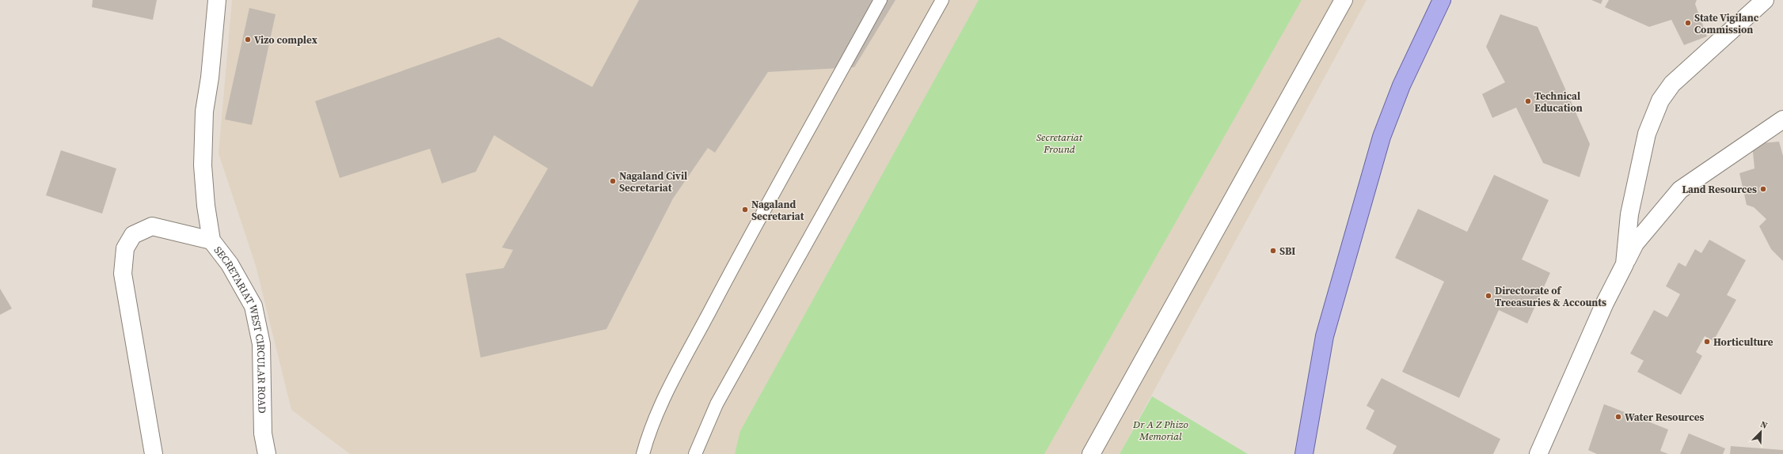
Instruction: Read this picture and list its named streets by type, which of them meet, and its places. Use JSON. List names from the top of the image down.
{
  "streets": {
    "street": ["SECRETARIAT WEST CIRCULAR ROAD"]
  },
  "parks": ["Secretariat Fround", "Dr A Z Phizo Memorial"],
  "places": [
    "State Vigilanc Commission",
    "Vizo complex",
    "Technical Education",
    "Nagaland Civil Secretariat",
    "Land Resources",
    "Nagaland Secretariat",
    "SBI",
    "Directorate of Treeasuries & Accounts",
    "Horticulture",
    "Water Resources"
  ],
  "north": "top right"
}
